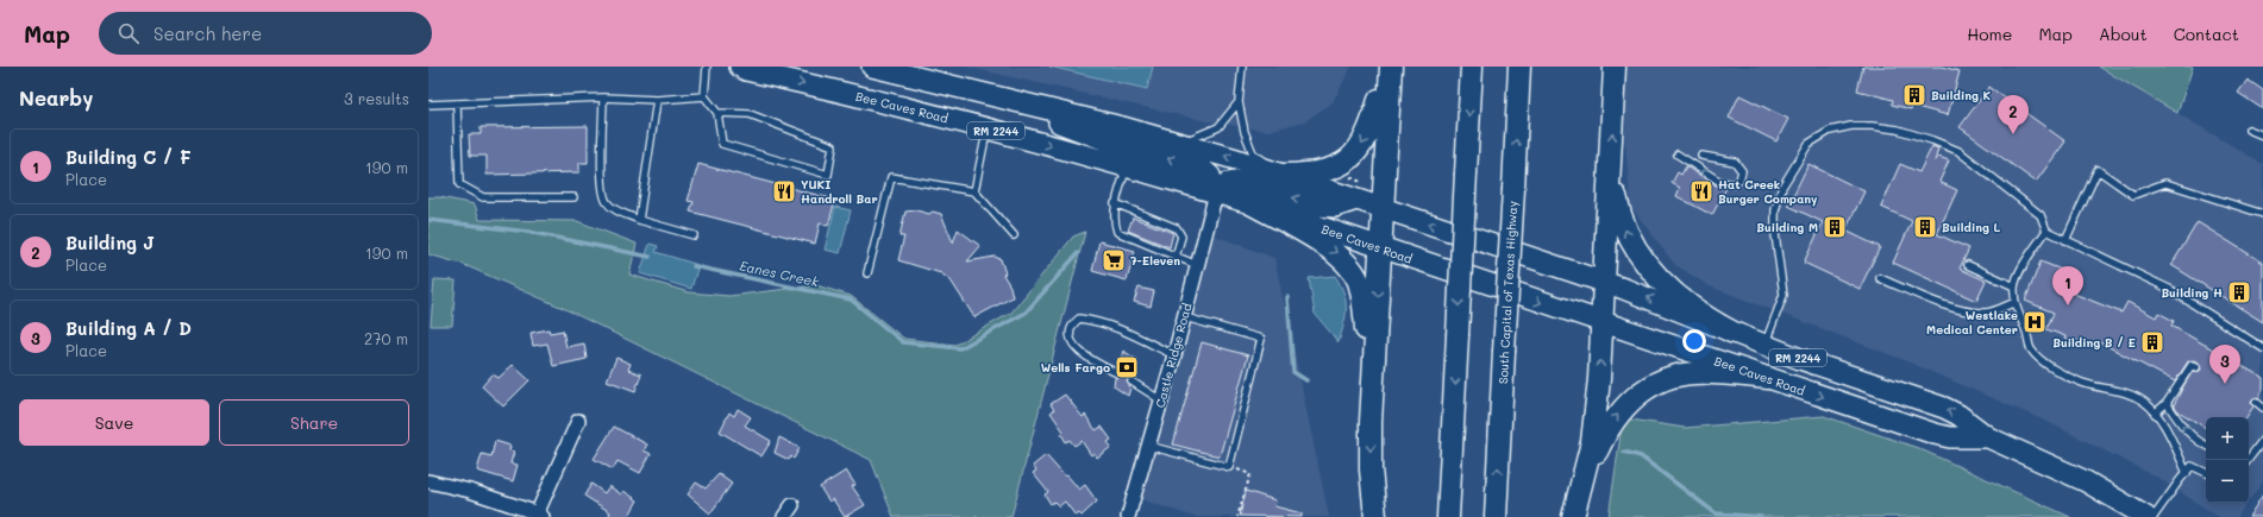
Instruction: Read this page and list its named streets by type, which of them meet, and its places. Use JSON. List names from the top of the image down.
{
  "streets": {
    "highway": ["South Capital of Texas Highway"],
    "main road": ["Bee Caves Road", "RM 2244"],
    "street": ["Castle Ridge Road"]
  },
  "crossings": [
    ["Bee Caves Road", "Castle Ridge Road"]
  ],
  "water": ["Eanes Creek"],
  "places": {
    "building": [
      "Building K",
      "Building M",
      "Building L",
      "Building H",
      "Building B / E"
    ],
    "restaurant": ["YUKI Handroll Bar", "Hat Creek Burger Company"],
    "supermarket": ["7-Eleven"],
    "hospital": ["Westlake Medical Center"],
    "bank": ["Wells Fargo"]
  },
  "page": {
    "header": "Map",
    "search": "Search here",
    "nav": [
      "Home",
      "Map",
      "About",
      "Contact"
    ],
    "heading": ["Nearby", "3 results"],
    "pins": ["2", "1", "3"],
    "list": [
      {
        "mark": "1",
        "name": "Building C / F",
        "note": "Place",
        "value": "190 m"
      },
      {
        "mark": "2",
        "name": "Building J",
        "note": "Place",
        "value": "190 m"
      },
      {
        "mark": "3",
        "name": "Building A / D",
        "note": "Place",
        "value": "270 m"
      }
    ],
    "buttons": ["Save", "Share"],
    "map_buttons": ["+", "−"]
  }
}
